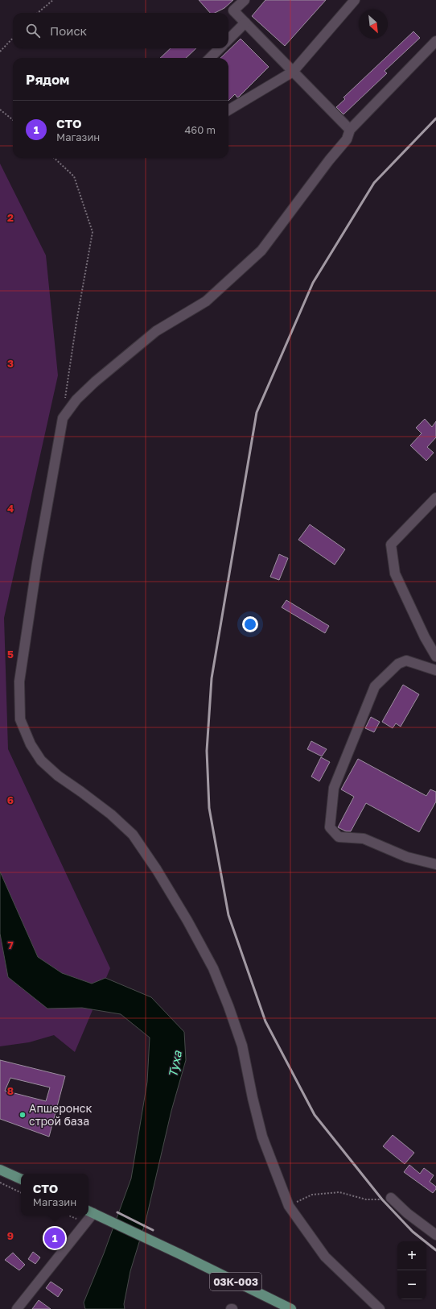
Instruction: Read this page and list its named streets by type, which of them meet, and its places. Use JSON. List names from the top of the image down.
{
  "streets": {
    "main road": ["03К-003"]
  },
  "water": ["Туха"],
  "places": ["Апшеронск строй база"],
  "north": "bottom right",
  "page": {
    "search": "Поиск",
    "heading": "Рядом",
    "list": [
      {
        "mark": "1",
        "name": "СТО",
        "note": "Магазин",
        "value": "460 m"
      }
    ],
    "popup": ["СТО", "Магазин"],
    "pins": "1",
    "map_buttons": ["+", "−"]
  },
  "grid": {
    "rows": [
      "2",
      "3",
      "4",
      "5",
      "6",
      "7",
      "8",
      "9"
    ]
  }
}
